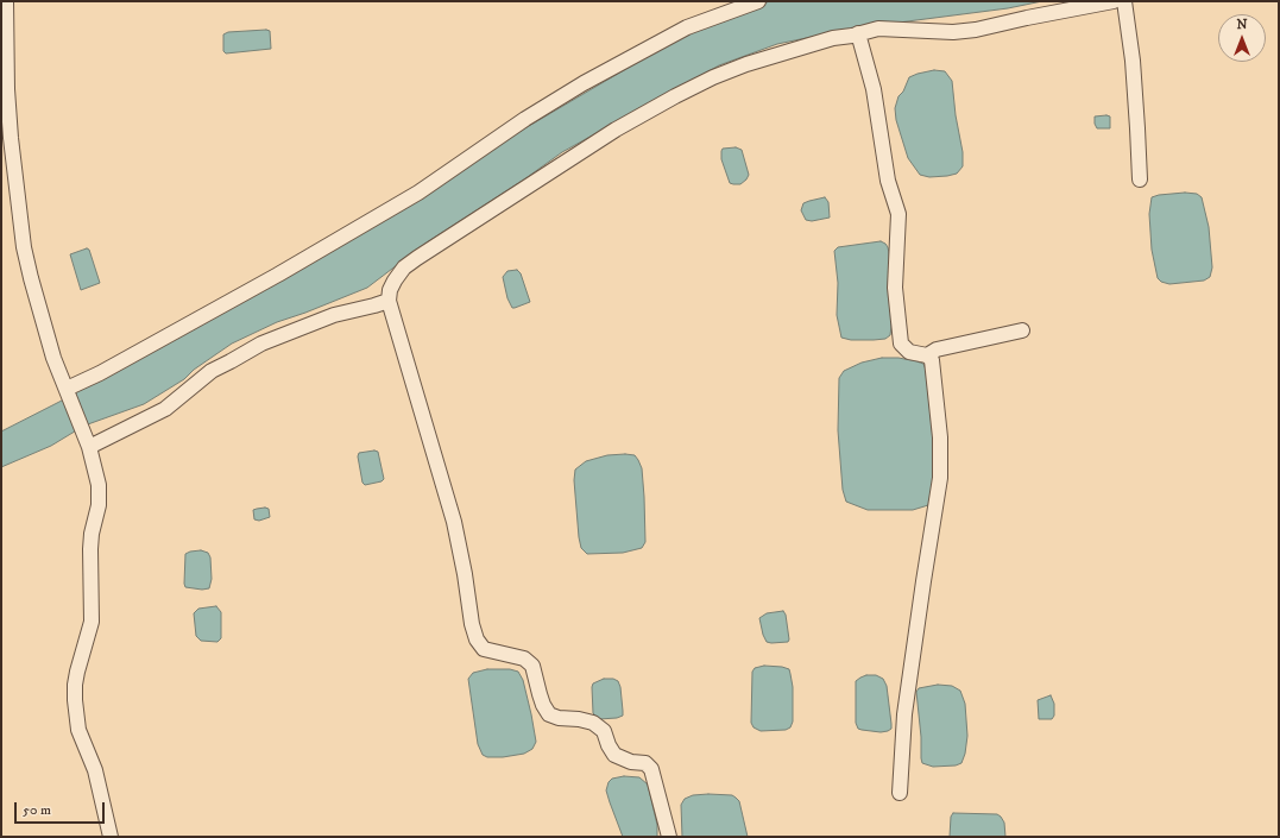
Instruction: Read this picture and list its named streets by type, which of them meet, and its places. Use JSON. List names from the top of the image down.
{
  "scale_bar": "50 m",
  "north": "top"
}
